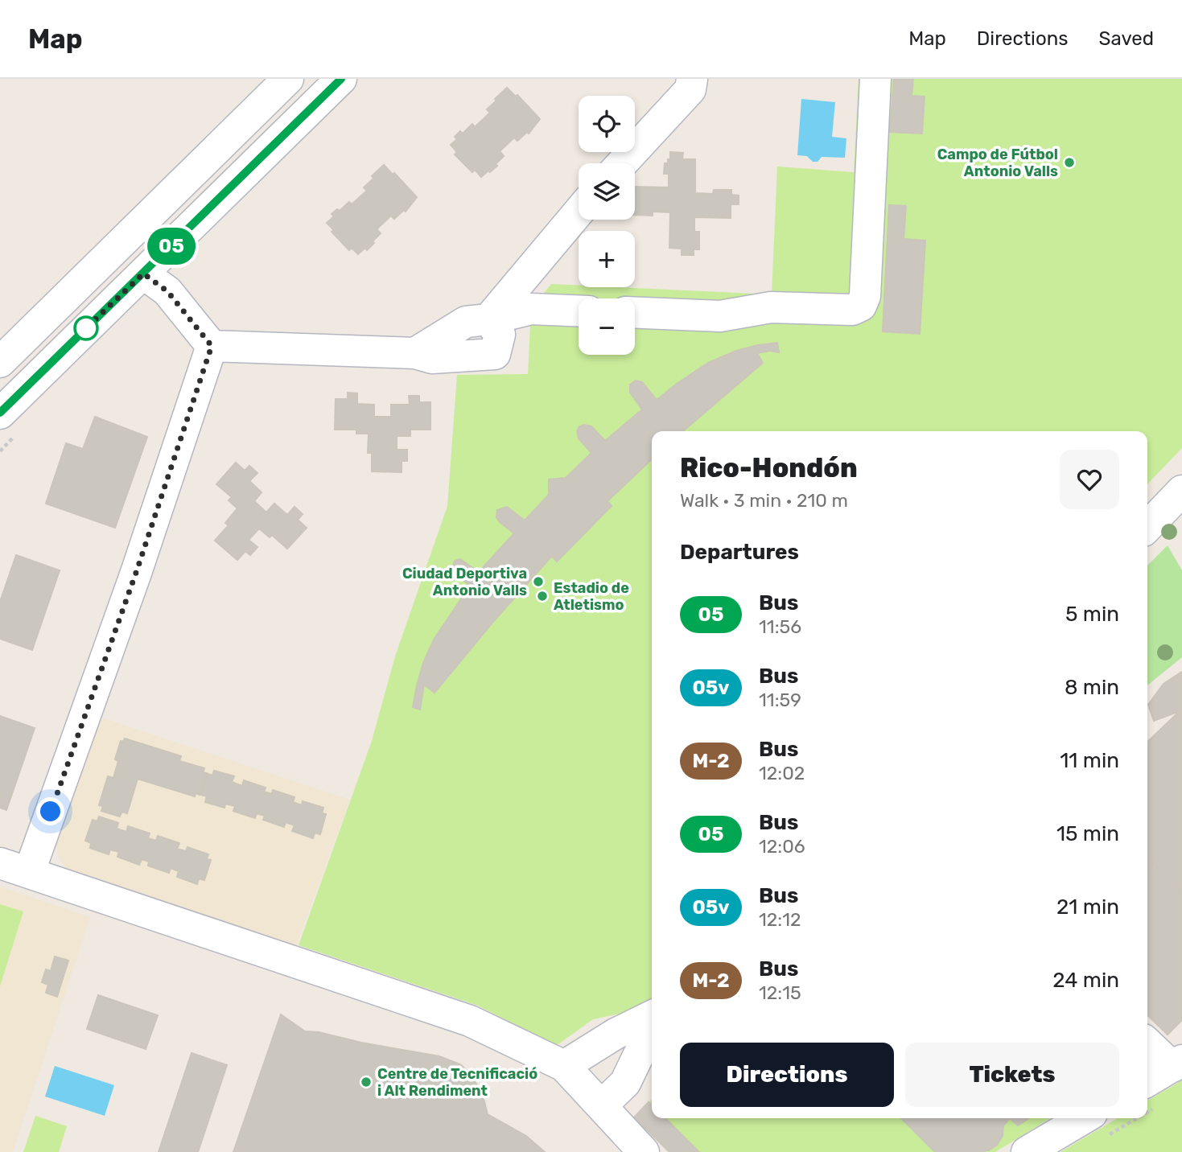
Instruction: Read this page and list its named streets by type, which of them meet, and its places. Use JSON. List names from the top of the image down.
{
  "places": [
    "Campo de Fútbol Antonio Valls",
    "Ciudad Deportiva Antonio Valls",
    "Estadio de Atletismo",
    "Centre de Tecnificació i Alt Rendiment"
  ],
  "lines": ["bus line 05"],
  "page": {
    "header": "Map",
    "nav": ["Map", "Directions", "Saved"],
    "on_map": "05",
    "map_buttons": ["+", "−"],
    "heading": [
      ["Rico-Hondón", "Walk · 3 min · 210 m"],
      "Departures"
    ],
    "list": [
      {
        "mark": "05",
        "name": "Bus",
        "note": "11:56",
        "value": "5 min"
      },
      {
        "mark": "05v",
        "name": "Bus",
        "note": "11:59",
        "value": "8 min"
      },
      {
        "mark": "M-2",
        "name": "Bus",
        "note": "12:02",
        "value": "11 min"
      },
      {
        "mark": "05",
        "name": "Bus",
        "note": "12:06",
        "value": "15 min"
      },
      {
        "mark": "05v",
        "name": "Bus",
        "note": "12:12",
        "value": "21 min"
      },
      {
        "mark": "M-2",
        "name": "Bus",
        "note": "12:15",
        "value": "24 min"
      }
    ],
    "buttons": ["Directions", "Tickets"]
  }
}
